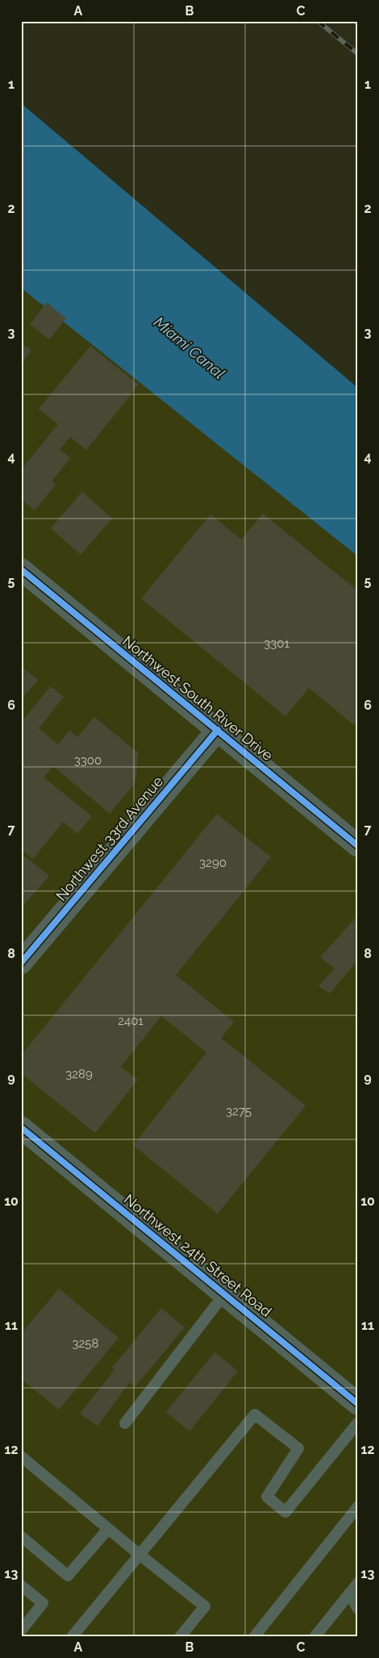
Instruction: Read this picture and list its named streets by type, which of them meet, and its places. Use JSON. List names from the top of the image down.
{
  "streets": {
    "street": ["Northwest South River Drive", "Northwest 33rd Avenue", "Northwest 24th Street Road"]
  },
  "crossings": [
    ["Northwest South River Drive", "Northwest 33rd Avenue"]
  ],
  "water": ["Miami Canal"],
  "house_numbers": [
    "3301",
    "3300",
    "3290",
    "2401",
    "3289",
    "3275",
    "3258"
  ],
  "grid": {
    "columns": ["A", "B", "C"],
    "rows": [
      "1",
      "2",
      "3",
      "4",
      "5",
      "6",
      "7",
      "8",
      "9",
      "10",
      "11",
      "12",
      "13"
    ]
  }
}
